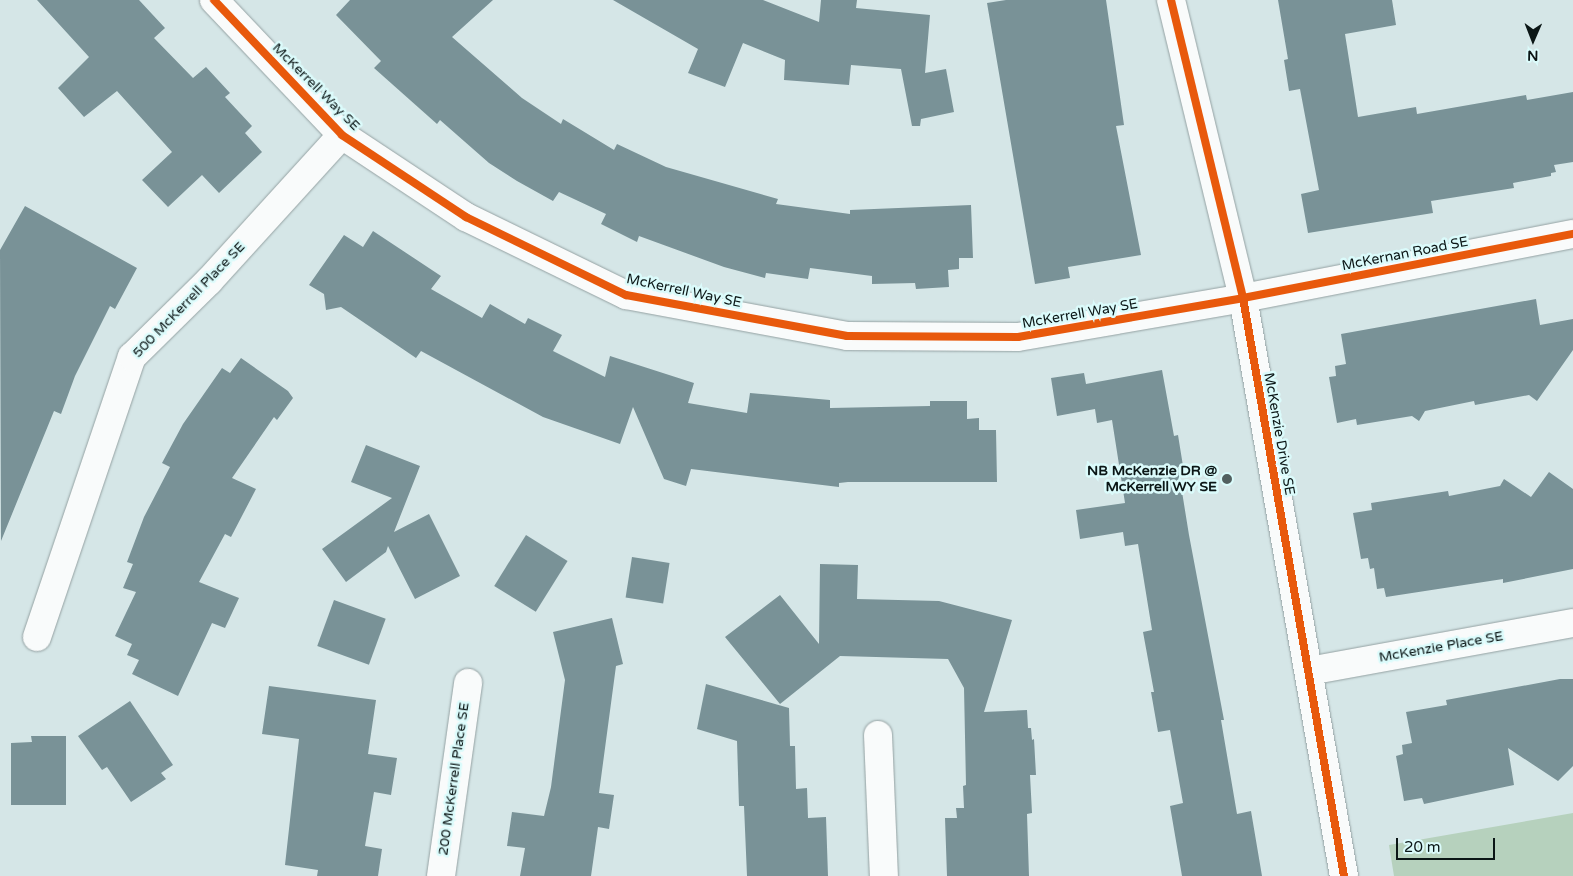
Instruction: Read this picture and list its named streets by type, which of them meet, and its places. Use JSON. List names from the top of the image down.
{
  "streets": {
    "street": [
      "McKerrell Way SE",
      "McKernan Road SE",
      "500 McKerrell Place SE",
      "McKenzie Drive SE",
      "McKenzie Place SE",
      "200 McKerrell Place SE"
    ]
  },
  "crossings": [
    ["McKerrell Way SE", "McKernan Road SE"],
    ["McKerrell Way SE", "500 McKerrell Place SE"],
    ["McKerrell Way SE", "McKenzie Drive SE"],
    ["McKernan Road SE", "McKenzie Drive SE"],
    ["McKenzie Drive SE", "McKenzie Place SE"]
  ],
  "places": ["NB McKenzie DR @ McKerrell WY SE"],
  "scale_bar": "20 m",
  "north": "bottom"
}
